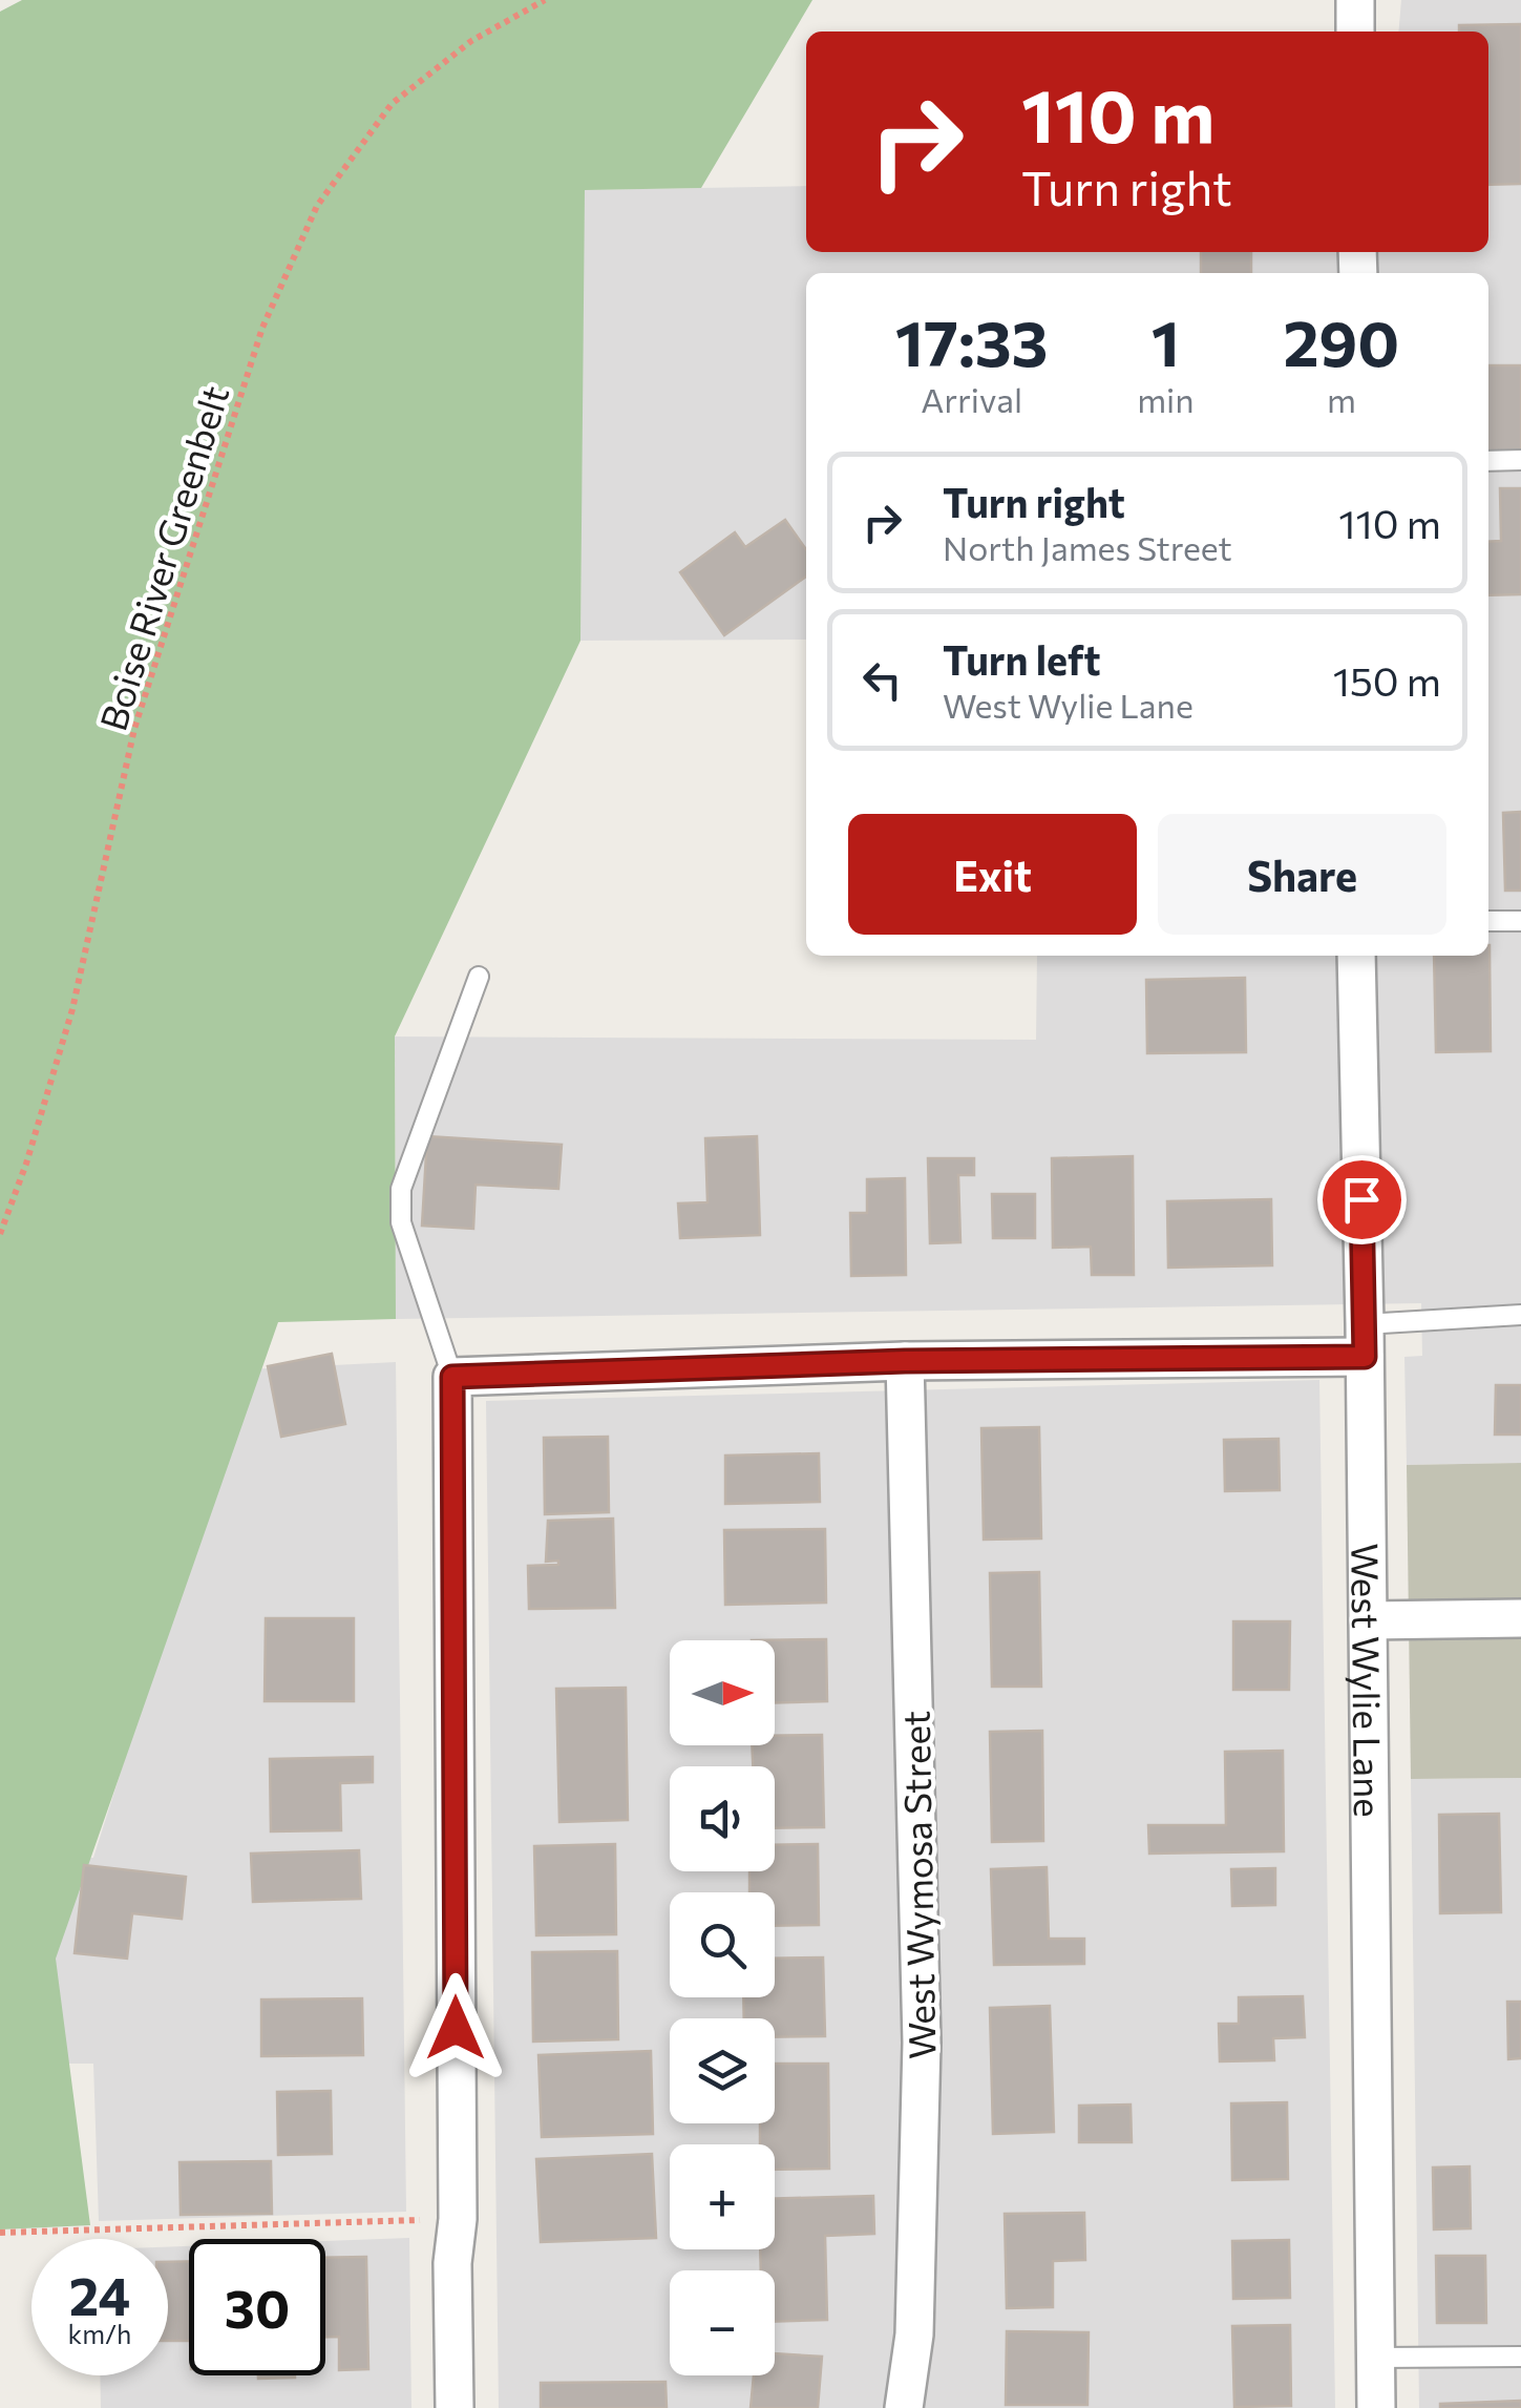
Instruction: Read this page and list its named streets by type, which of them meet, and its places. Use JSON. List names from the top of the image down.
{
  "streets": {
    "street": ["West Wylie Lane", "West Wymosa Street"],
    "path": ["Boise River Greenbelt"]
  },
  "north": "right",
  "page": {
    "turn": ["110 m", "Turn right"],
    "eta": [
      "17:33",
      "Arrival",
      "1",
      "min",
      "290",
      "m"
    ],
    "list": [
      {
        "name": "Turn right",
        "note": "North James Street",
        "value": "110 m"
      },
      {
        "name": "Turn left",
        "note": "West Wylie Lane",
        "value": "150 m"
      }
    ],
    "buttons": ["Exit", "Share"],
    "map_buttons": ["+", "−"],
    "speed": "24 km/h",
    "limit": "30"
  }
}
